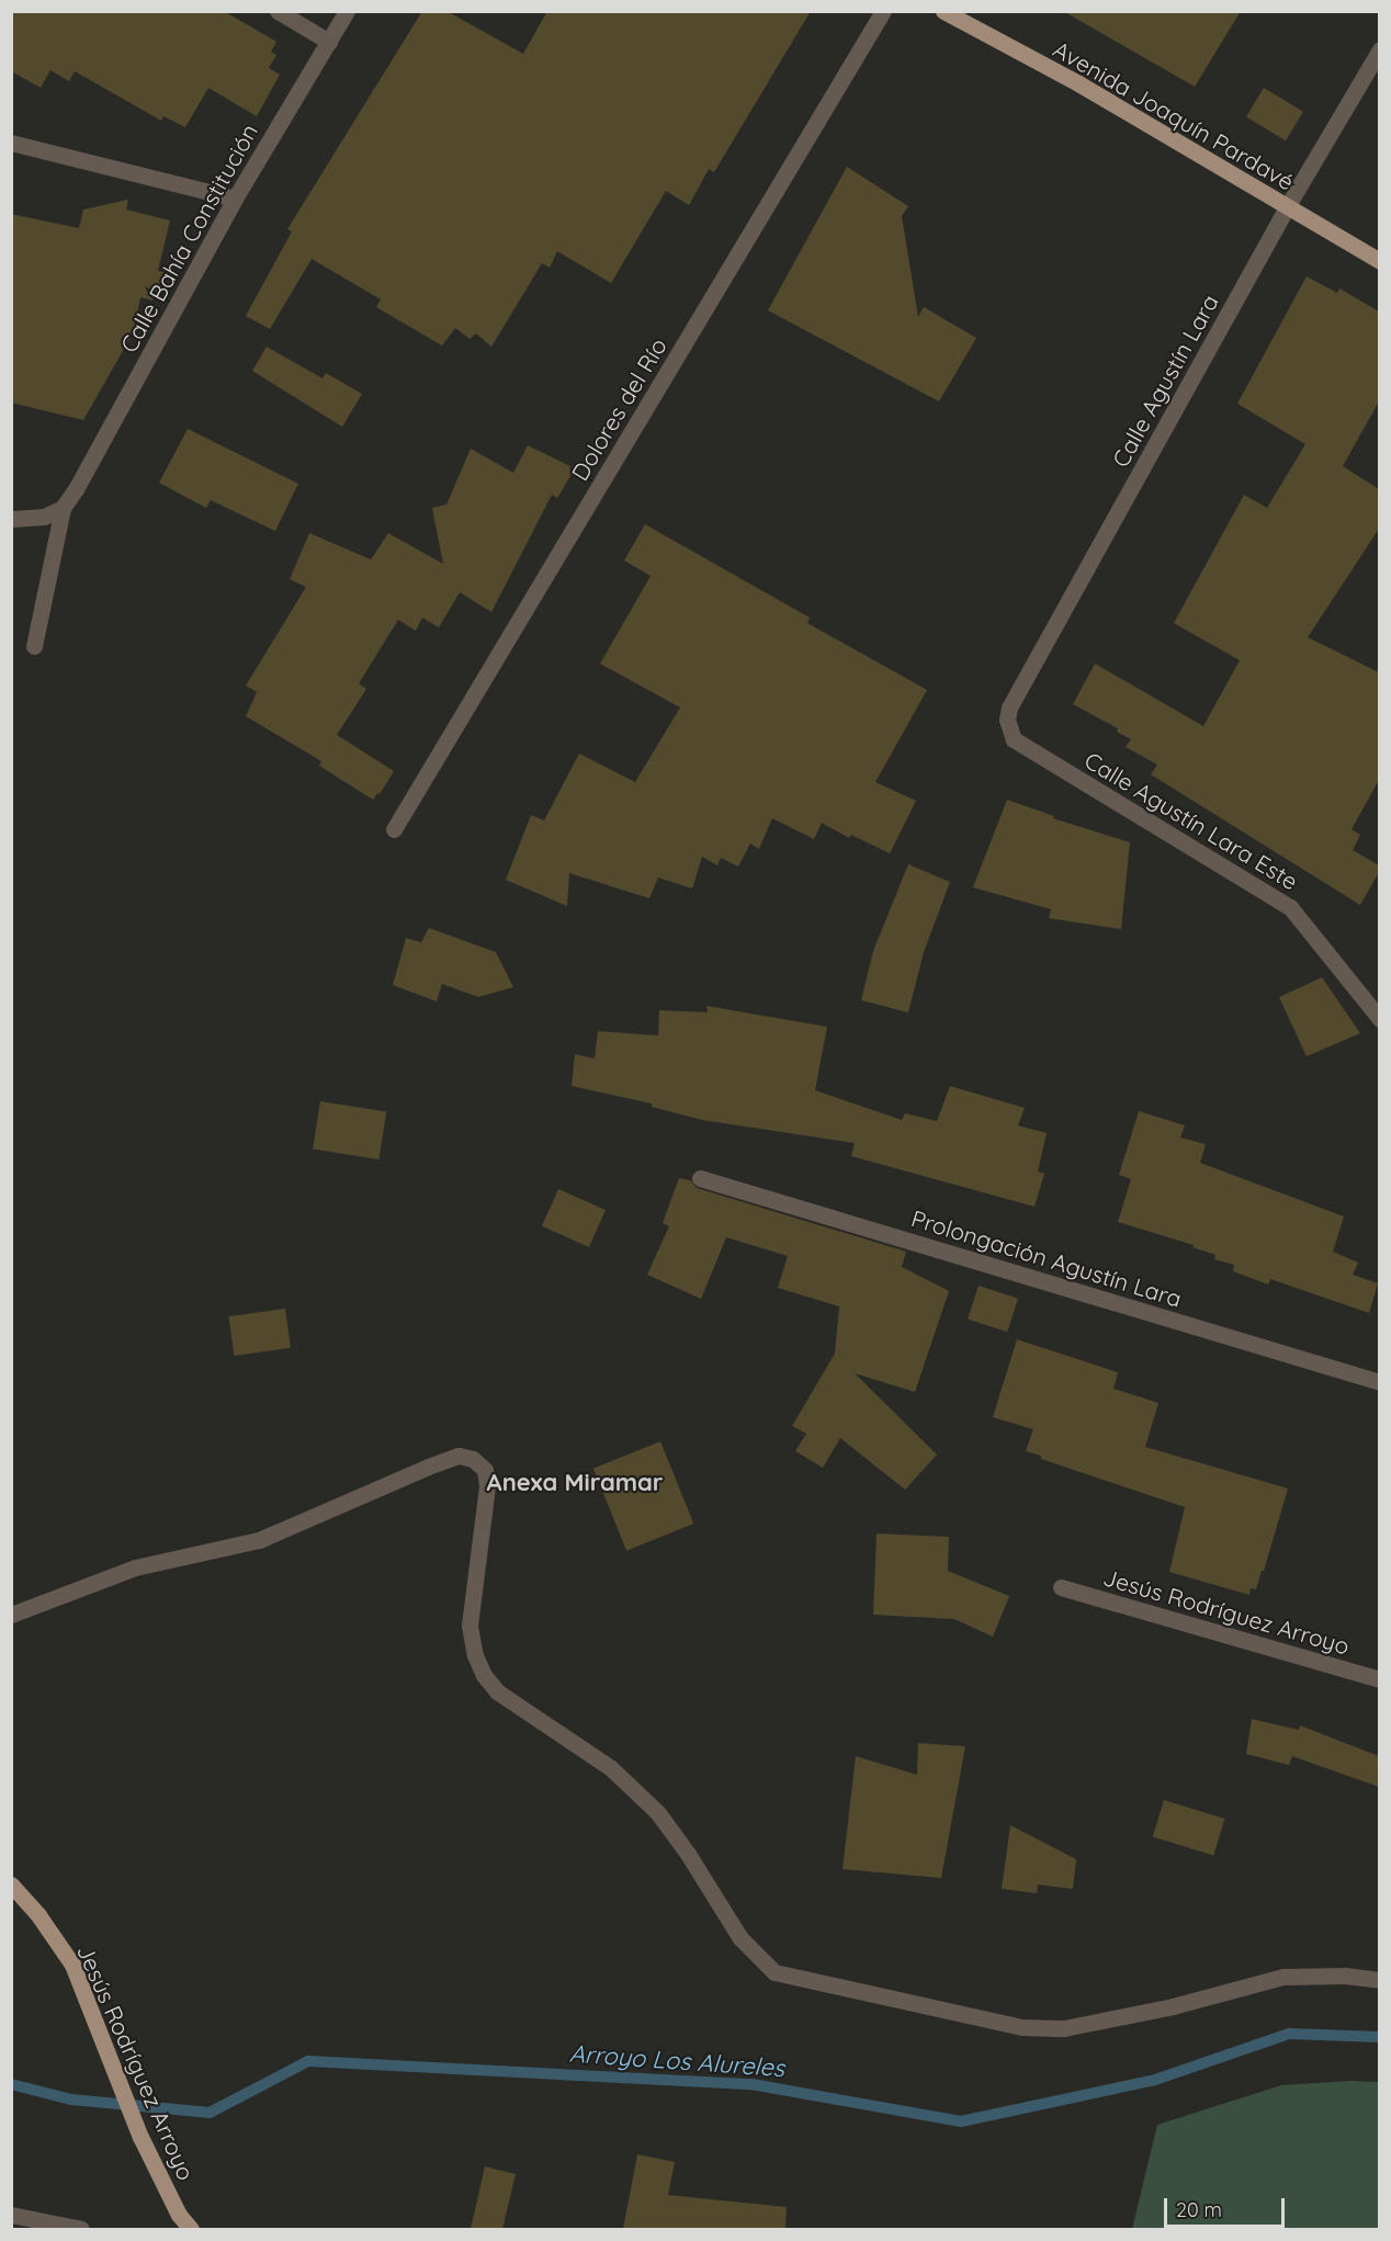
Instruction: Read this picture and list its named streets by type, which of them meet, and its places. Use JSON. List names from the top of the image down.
{
  "streets": {
    "main road": ["Avenida Joaquín Pardavé", "Jesús Rodríguez Arroyo"],
    "street": [
      "Calle Bahía Constitución",
      "Calle Agustín Lara",
      "Dolores del Río",
      "Calle Agustín Lara Este",
      "Prolongación Agustín Lara"
    ]
  },
  "crossings": [
    ["Avenida Joaquín Pardavé", "Calle Agustín Lara"],
    ["Calle Agustín Lara", "Calle Agustín Lara Este"]
  ],
  "districts": ["Anexa Miramar"],
  "water": ["Arroyo Los Alureles"],
  "scale_bar": "20 m"
}
